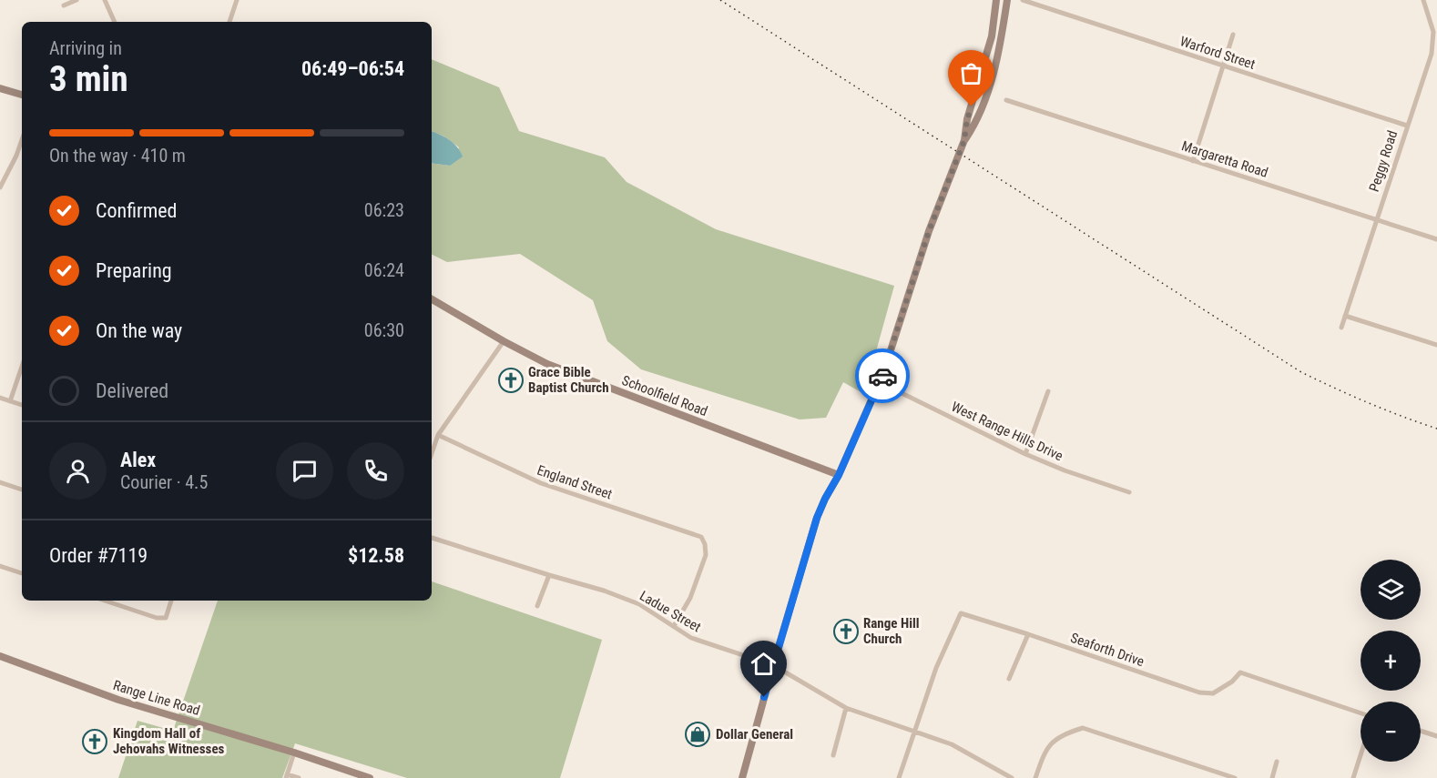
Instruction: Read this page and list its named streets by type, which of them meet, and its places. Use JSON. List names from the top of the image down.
{
  "streets": {
    "main road": ["Schoolfield Road", "Range Line Road"],
    "street": [
      "Warford Street",
      "Margaretta Road",
      "Peggy Road",
      "West Range Hills Drive",
      "England Street",
      "Ladue Street",
      "Seaforth Drive"
    ]
  },
  "crossings": [
    ["Warford Street", "Peggy Road"],
    ["Margaretta Road", "Peggy Road"],
    ["England Street", "Ladue Street"],
    ["Ladue Street", "Seaforth Drive"]
  ],
  "places": {
    "church": ["Grace Bible Baptist Church", "Range Hill Church", "Kingdom Hall of Jehovahs Witnesses"],
    "shop": ["Dollar General"]
  },
  "page": {
    "heading": ["3 min", "Arriving in", "06:49–06:54"],
    "panel": [
      "Alex",
      "Courier · 4.5",
      "Order #7119",
      "$12.58"
    ],
    "bar": "On the way · 410 m",
    "list": [
      ["Confirmed", "06:23"],
      ["Preparing", "06:24"],
      ["On the way", "06:30"],
      "Delivered"
    ],
    "map_buttons": ["+", "−"]
  }
}
